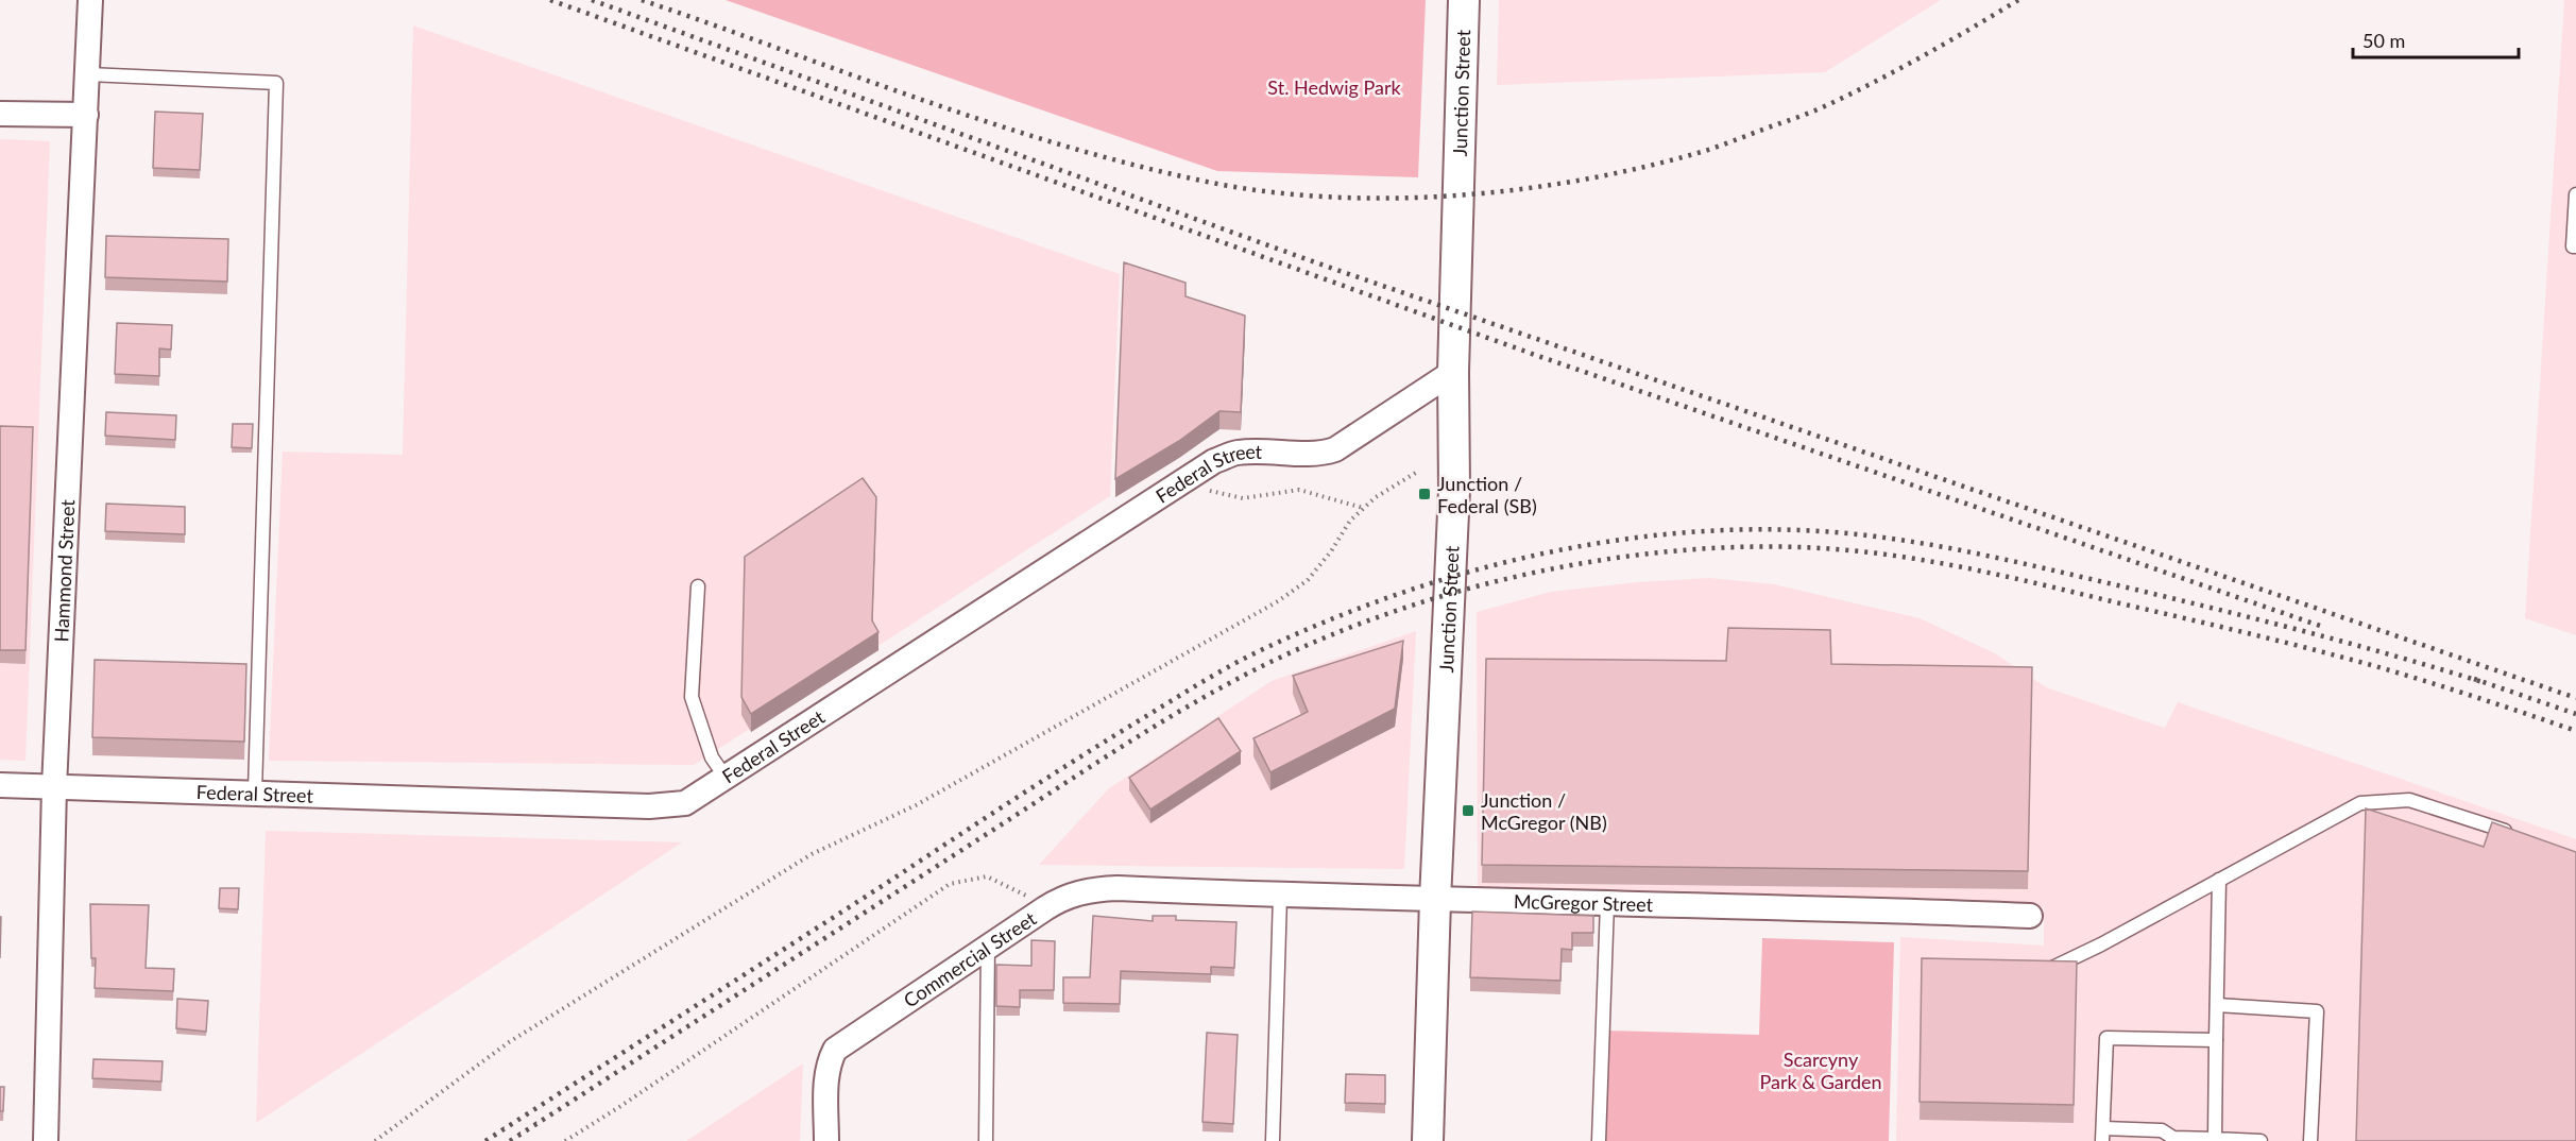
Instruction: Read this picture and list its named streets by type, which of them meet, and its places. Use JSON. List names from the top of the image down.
{
  "streets": {
    "street": [
      "Junction Street",
      "Federal Street",
      "Hammond Street",
      "McGregor Street",
      "Commercial Street"
    ]
  },
  "crossings": [
    ["Junction Street", "Federal Street"],
    ["Junction Street", "McGregor Street"],
    ["Federal Street", "Hammond Street"],
    ["McGregor Street", "Commercial Street"]
  ],
  "parks": ["St. Hedwig Park", "Scarcyny Park & Garden"],
  "places": {
    "transit": ["Junction / Federal (SB)", "Junction / McGregor (NB)"]
  },
  "scale_bar": "50 m"
}
